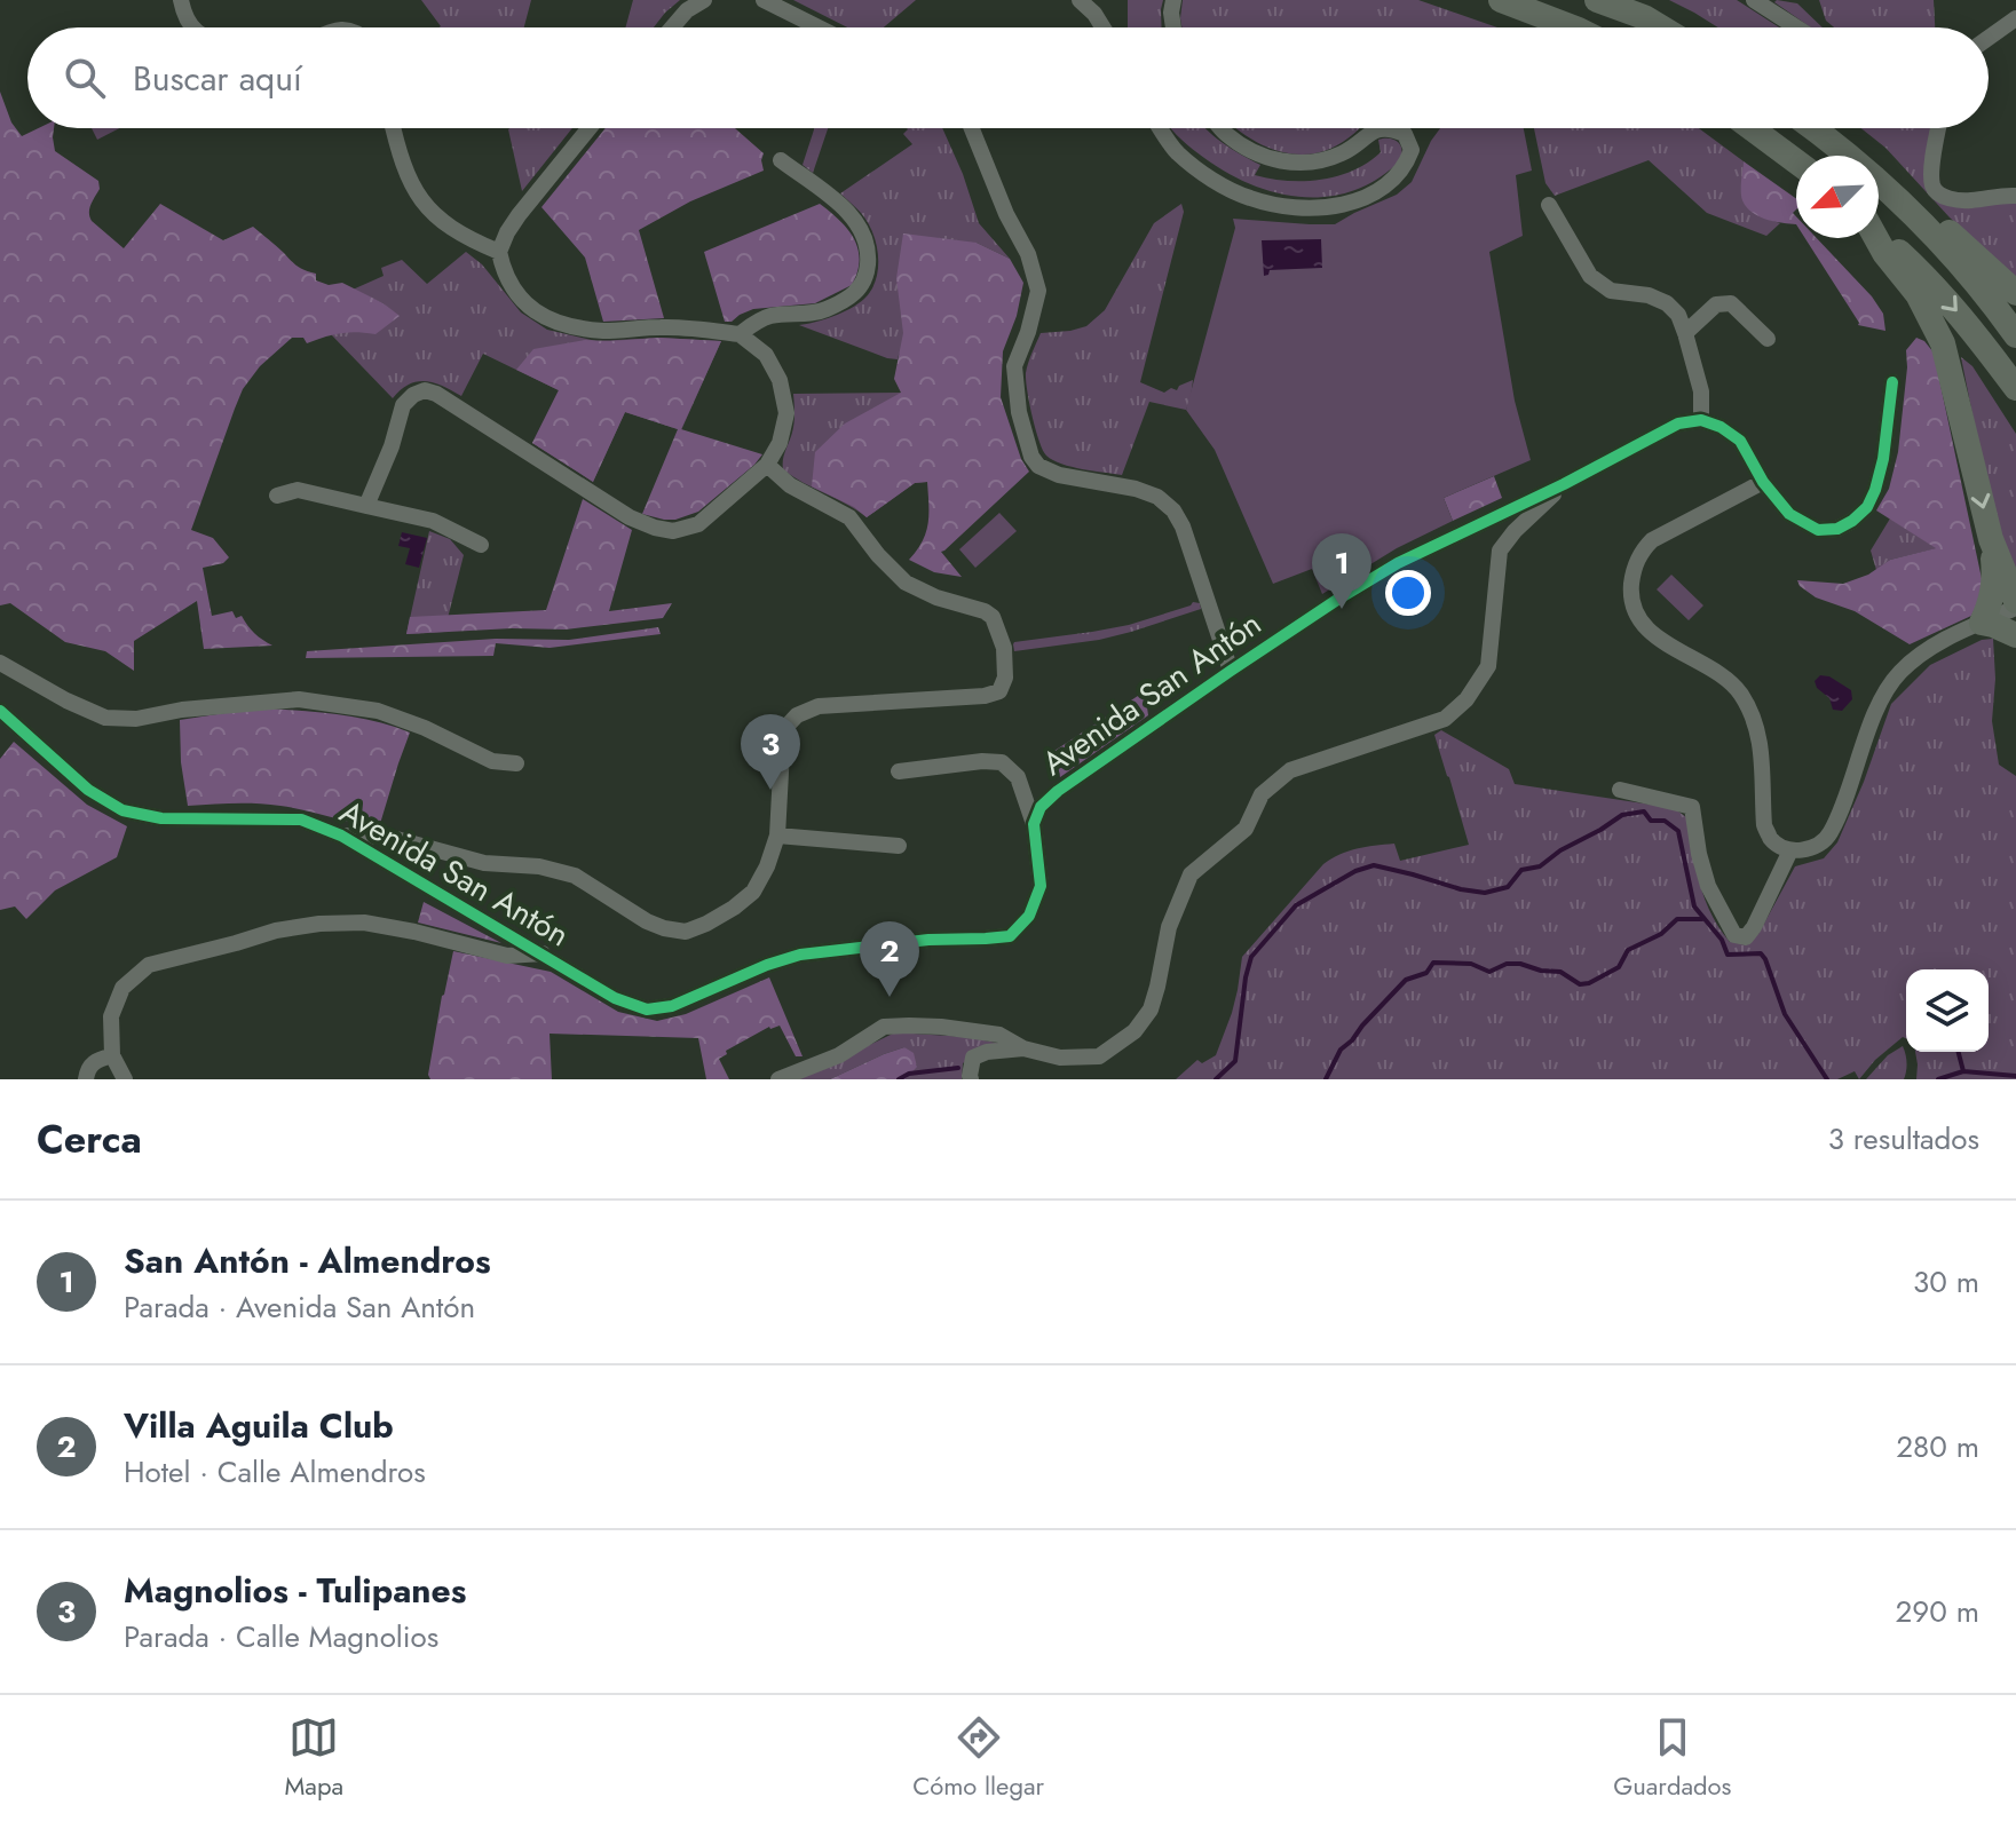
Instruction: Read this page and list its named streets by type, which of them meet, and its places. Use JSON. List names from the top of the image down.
{
  "streets": {
    "street": ["Avenida San Antón"]
  },
  "north": "bottom left",
  "page": {
    "search": "Buscar aquí",
    "pins": ["1", "3", "2"],
    "heading": ["Cerca", "3 resultados"],
    "list": [
      {
        "mark": "1",
        "name": "San Antón - Almendros",
        "note": "Parada · Avenida San Antón",
        "value": "30 m"
      },
      {
        "mark": "2",
        "name": "Villa Aguila Club",
        "note": "Hotel · Calle Almendros",
        "value": "280 m"
      },
      {
        "mark": "3",
        "name": "Magnolios - Tulipanes",
        "note": "Parada · Calle Magnolios",
        "value": "290 m"
      }
    ],
    "nav": ["Mapa", "Cómo llegar", "Guardados"]
  }
}
